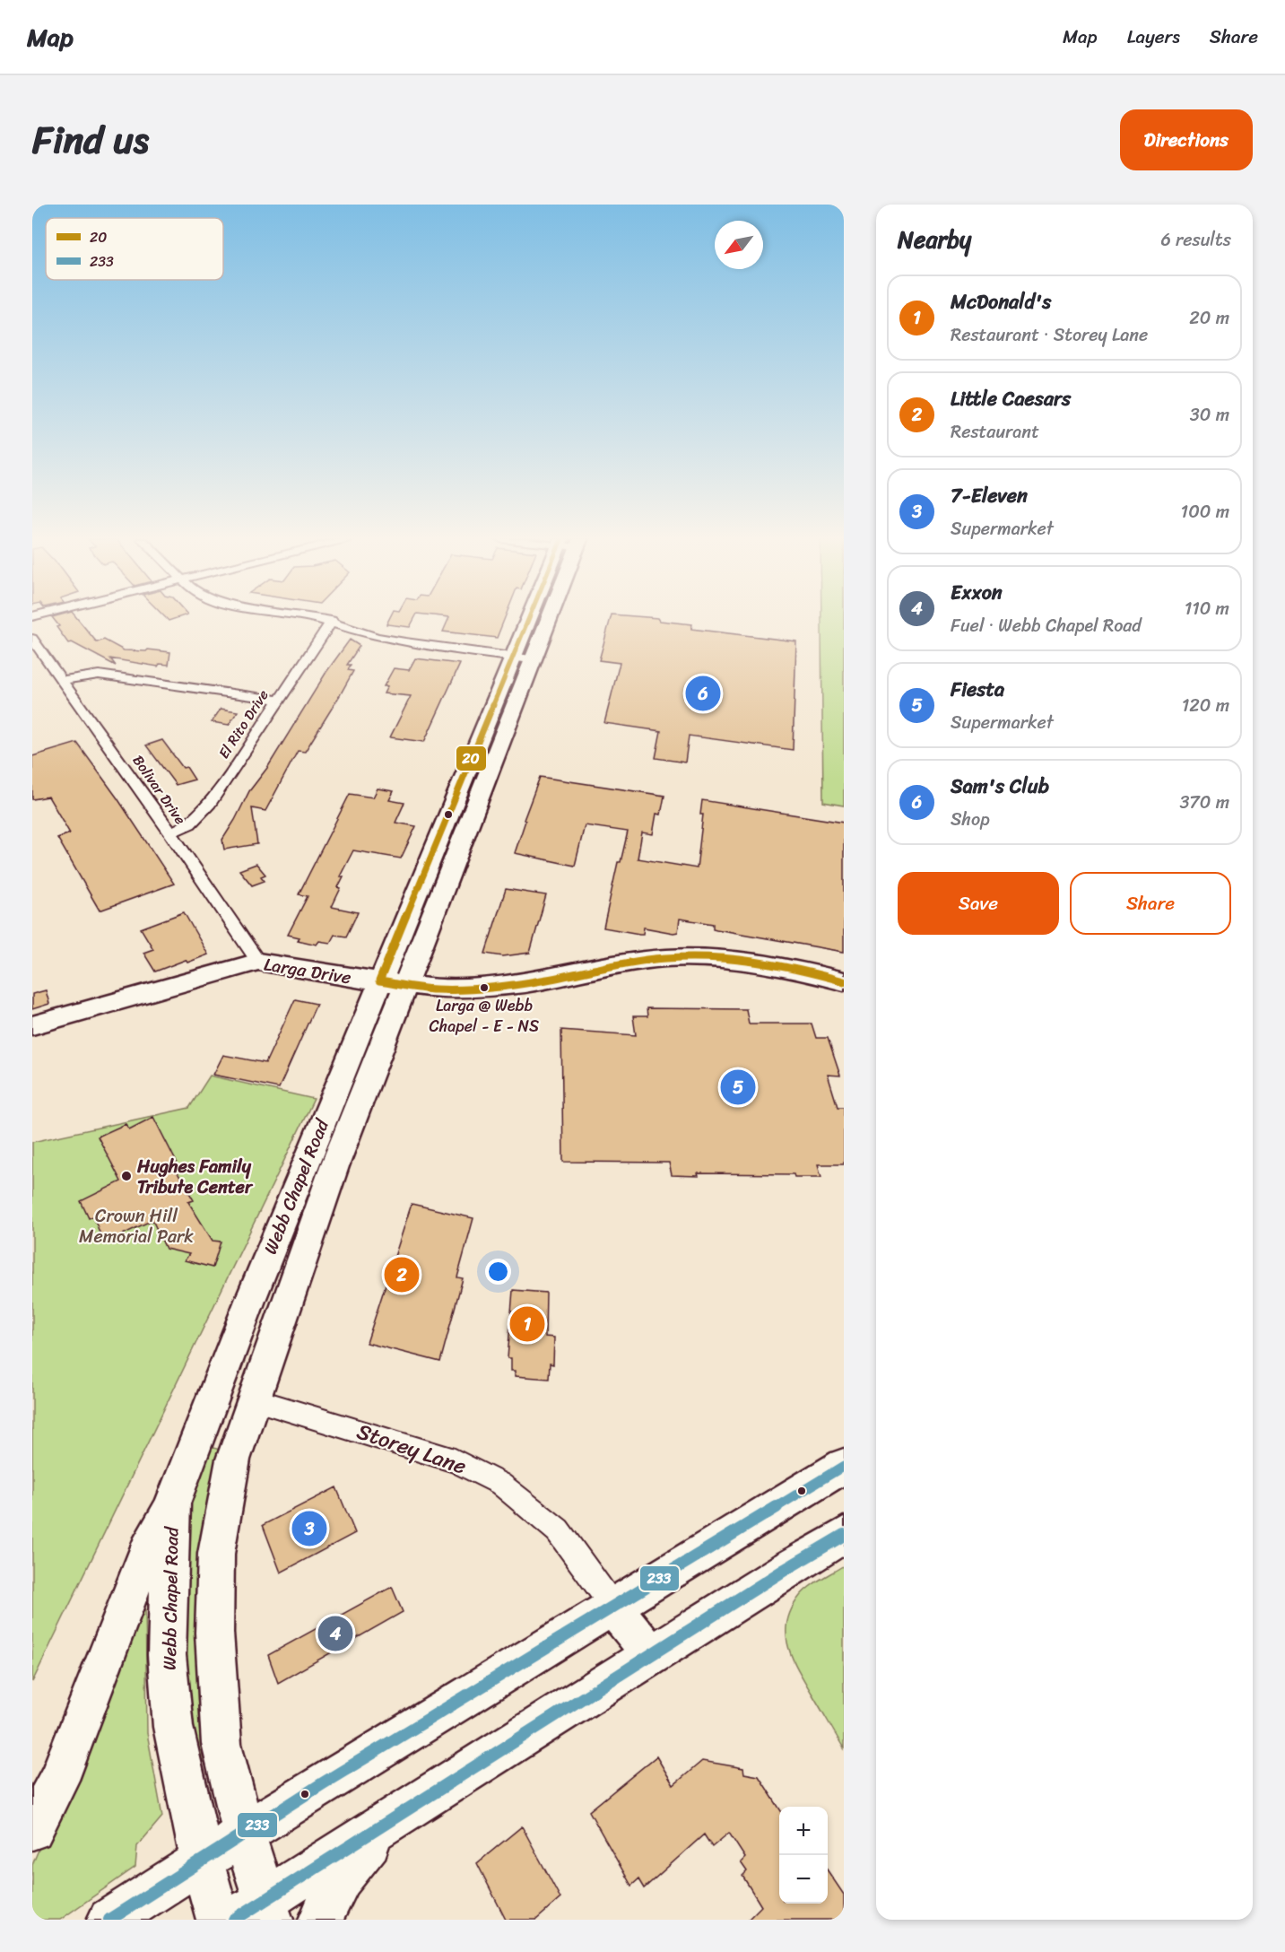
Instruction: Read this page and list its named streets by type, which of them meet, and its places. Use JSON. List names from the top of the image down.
{
  "streets": {
    "main road": ["Larga Drive", "Webb Chapel Road"],
    "street": ["El Rito Drive", "Bolivar Drive", "Storey Lane"]
  },
  "crossings": [
    ["El Rito Drive", "Bolivar Drive"],
    ["Bolivar Drive", "Larga Drive"],
    ["Larga Drive", "Webb Chapel Road"],
    ["Webb Chapel Road", "Storey Lane"]
  ],
  "parks": ["Crown Hill Memorial Park"],
  "places": ["Larga @ Webb Chapel - E - NS", "Hughes Family Tribute Center"],
  "lines": ["transit line 20", "transit line 233"],
  "legend": ["20", "233"],
  "north": "bottom left",
  "page": {
    "header": "Map",
    "nav": ["Map", "Layers", "Share"],
    "title": "Find us",
    "buttons": [
      "Directions",
      ["Save", "Share"]
    ],
    "heading": ["Nearby", "6 results"],
    "list": [
      {
        "mark": "1",
        "name": "McDonald's",
        "note": "Restaurant · Storey Lane",
        "value": "20 m"
      },
      {
        "mark": "2",
        "name": "Little Caesars",
        "note": "Restaurant",
        "value": "30 m"
      },
      {
        "mark": "3",
        "name": "7-Eleven",
        "note": "Supermarket",
        "value": "100 m"
      },
      {
        "mark": "4",
        "name": "Exxon",
        "note": "Fuel · Webb Chapel Road",
        "value": "110 m"
      },
      {
        "mark": "5",
        "name": "Fiesta",
        "note": "Supermarket",
        "value": "120 m"
      },
      {
        "mark": "6",
        "name": "Sam's Club",
        "note": "Shop",
        "value": "370 m"
      }
    ],
    "pins": [
      "6",
      "5",
      "2",
      "1",
      "3",
      "4"
    ],
    "map_buttons": ["+", "−"]
  }
}
